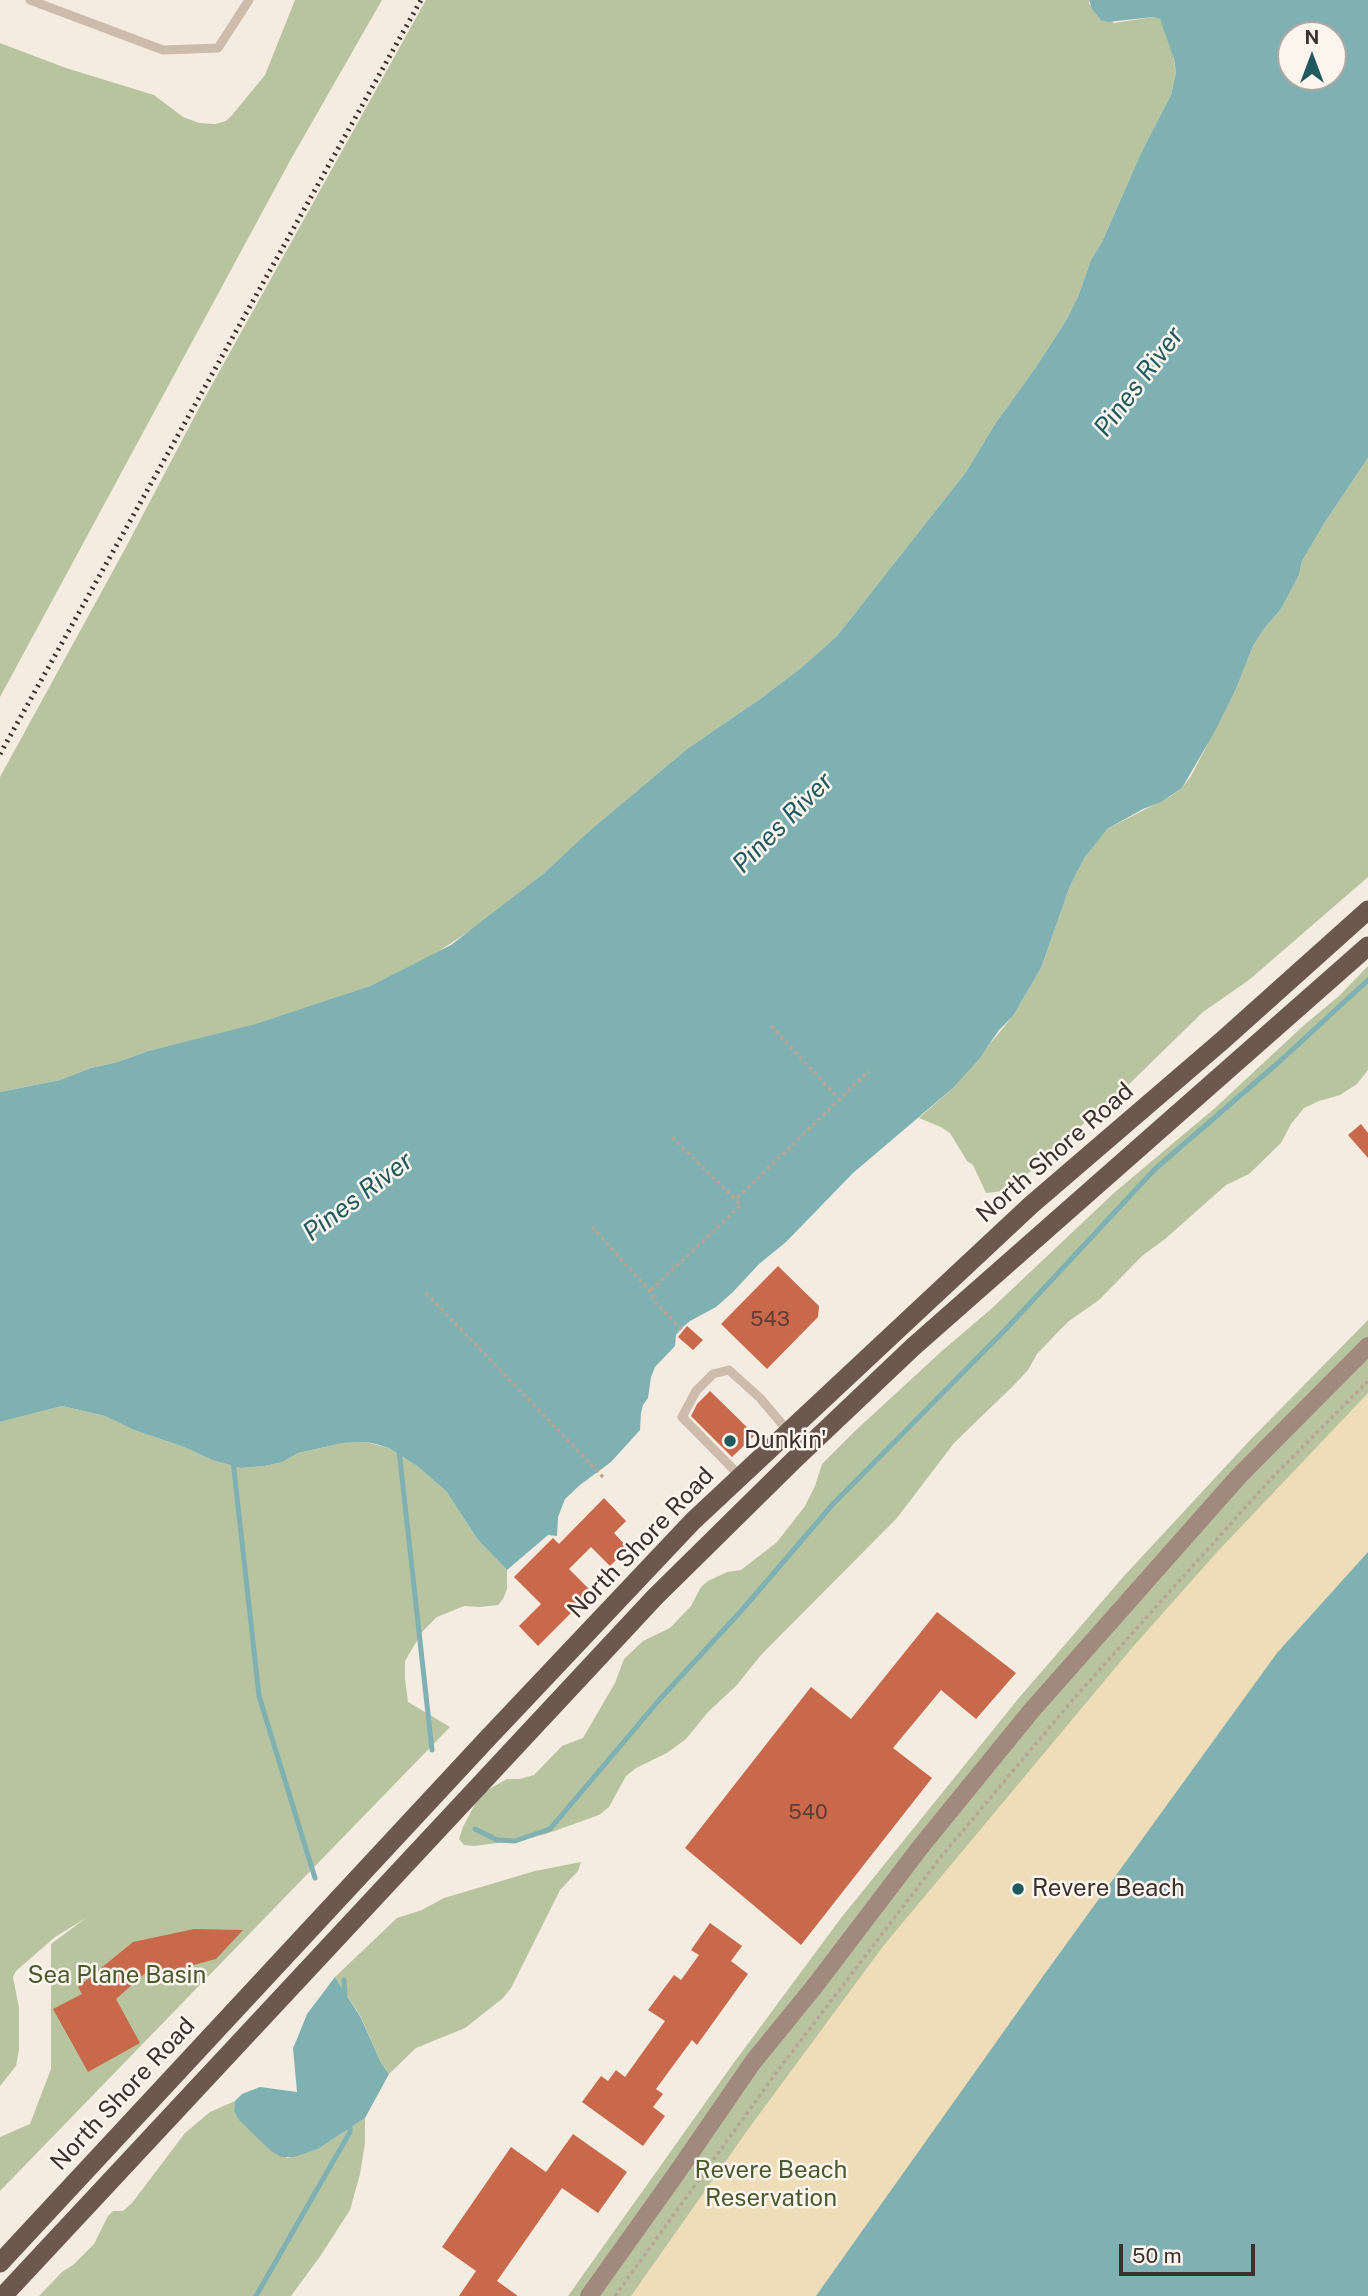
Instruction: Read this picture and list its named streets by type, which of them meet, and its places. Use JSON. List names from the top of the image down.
{
  "streets": {
    "highway": ["North Shore Road"]
  },
  "water": ["Pines River"],
  "parks": ["Sea Plane Basin", "Revere Beach Reservation"],
  "places": ["Dunkin'", "Revere Beach"],
  "house_numbers": ["543", "540"],
  "scale_bar": "50 m",
  "north": "top"
}
